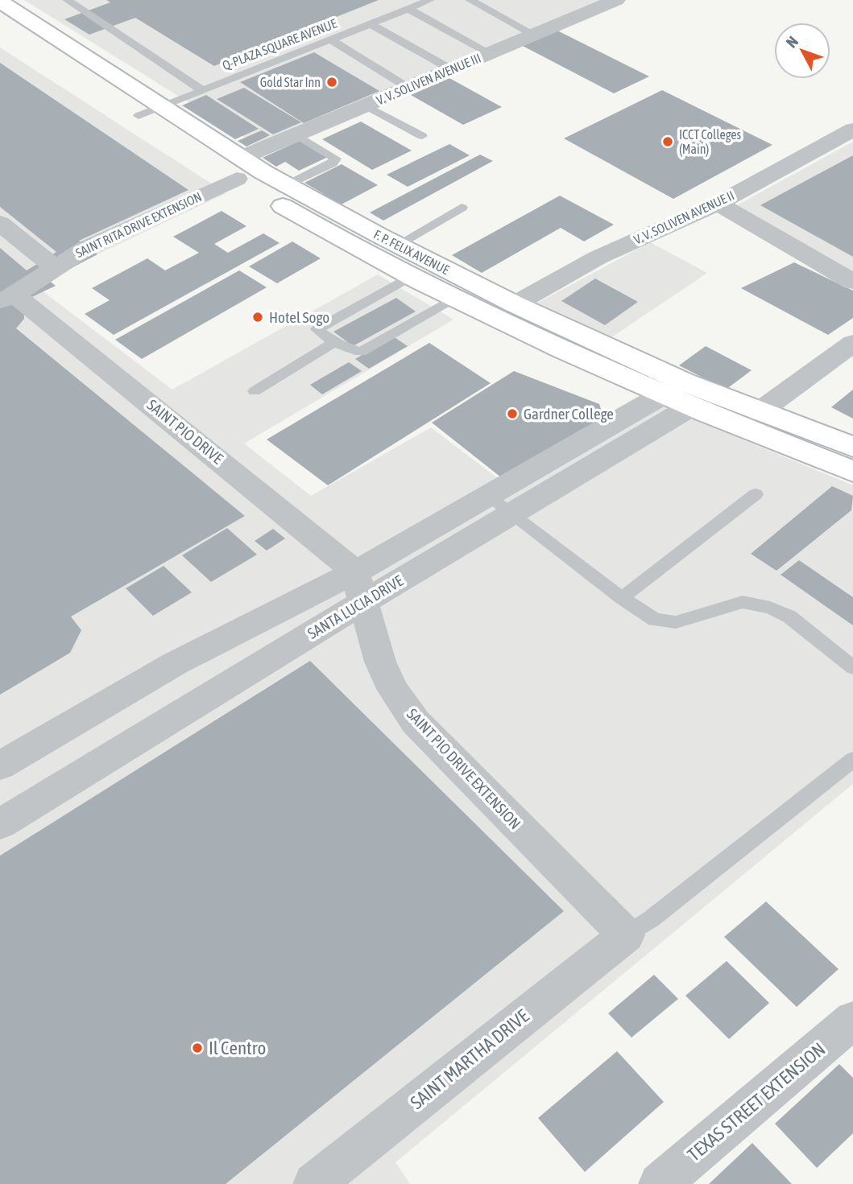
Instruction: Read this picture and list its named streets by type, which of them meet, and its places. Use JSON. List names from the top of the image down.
{
  "streets": {
    "main road": ["F. P. FELIX AVENUE"],
    "street": [
      "V. V. SOLIVEN AVENUE III",
      "V. V. SOLIVEN AVENUE II",
      "SAINT RITA DRIVE EXTENSION",
      "SAINT PIO DRIVE",
      "SANTA LUCIA DRIVE",
      "SAINT PIO DRIVE EXTENSION",
      "SAINT MARTHA DRIVE",
      "TEXAS STREET EXTENSION"
    ],
    "lane": ["Q-PLAZA SQUARE AVENUE"]
  },
  "crossings": [
    ["Q-PLAZA SQUARE AVENUE", "F. P. FELIX AVENUE"],
    ["V. V. SOLIVEN AVENUE III", "SAINT RITA DRIVE EXTENSION"],
    ["V. V. SOLIVEN AVENUE III", "F. P. FELIX AVENUE"],
    ["V. V. SOLIVEN AVENUE II", "F. P. FELIX AVENUE"],
    ["SAINT RITA DRIVE EXTENSION", "F. P. FELIX AVENUE"],
    ["SAINT RITA DRIVE EXTENSION", "SAINT PIO DRIVE"],
    ["F. P. FELIX AVENUE", "SANTA LUCIA DRIVE"],
    ["SAINT PIO DRIVE", "SANTA LUCIA DRIVE"],
    ["SAINT PIO DRIVE", "SAINT PIO DRIVE EXTENSION"],
    ["SANTA LUCIA DRIVE", "SAINT PIO DRIVE EXTENSION"],
    ["SAINT PIO DRIVE EXTENSION", "SAINT MARTHA DRIVE"]
  ],
  "places": [
    "Gold Star Inn",
    "ICCT Colleges (Main)",
    "Hotel Sogo",
    "Gardner College",
    "Il Centro"
  ],
  "north": "top left"
}
